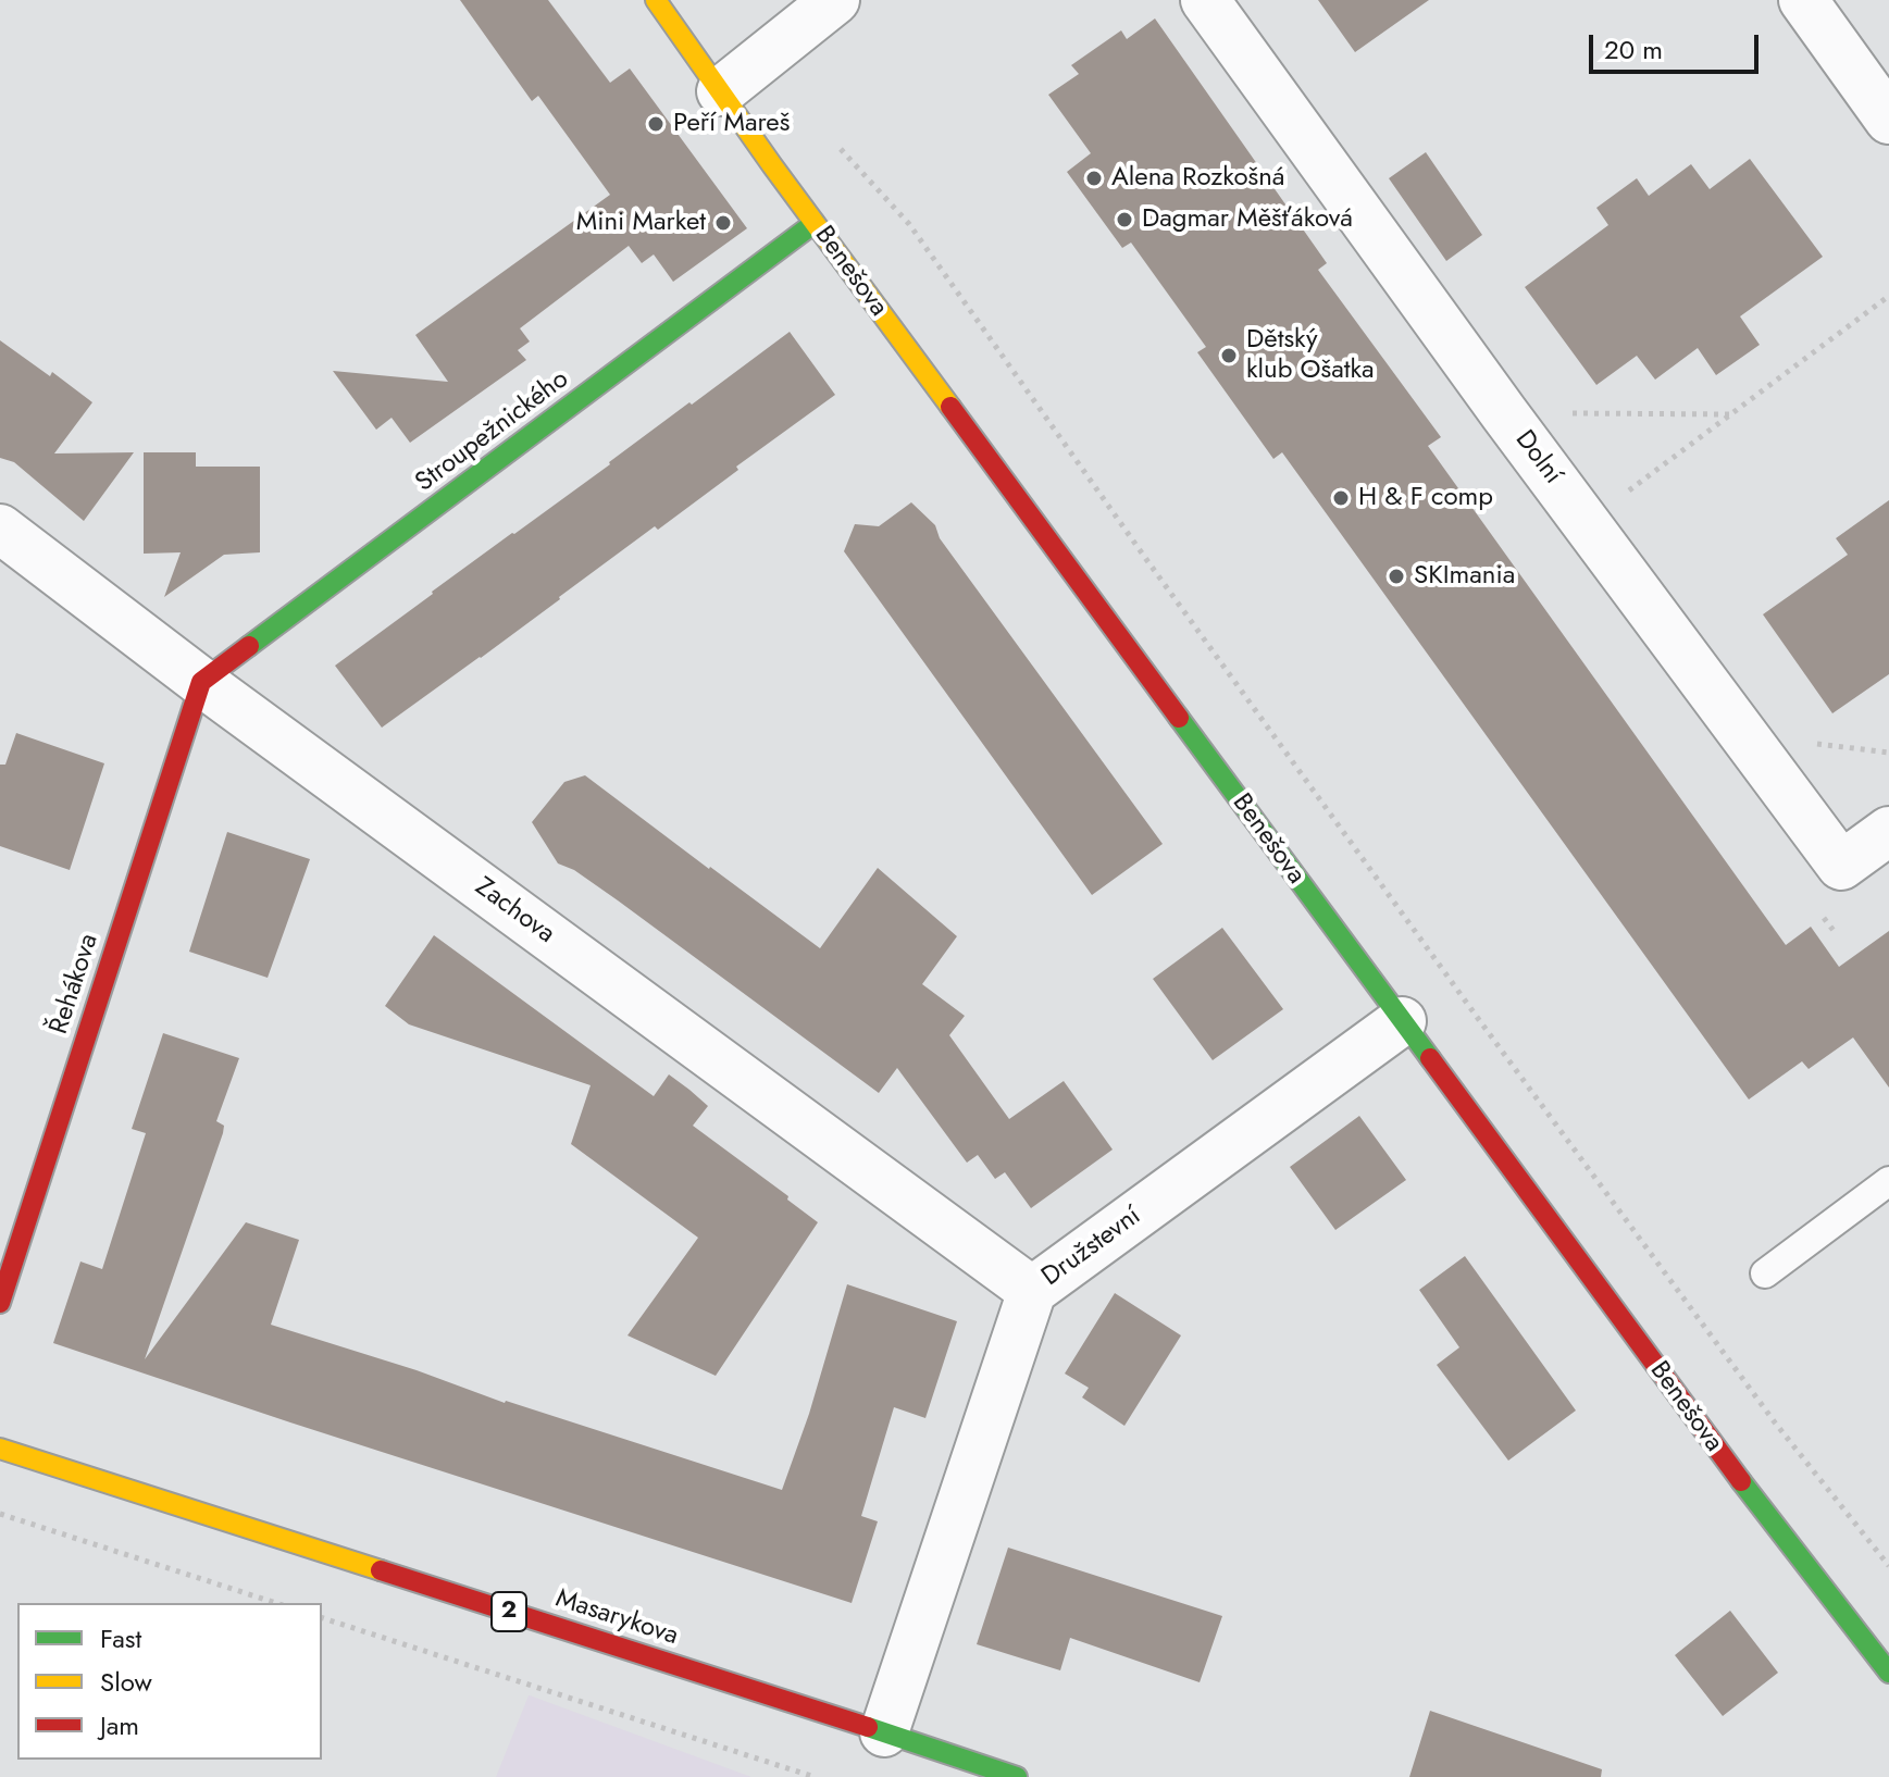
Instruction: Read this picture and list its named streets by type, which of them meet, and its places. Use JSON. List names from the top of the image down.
{
  "streets": {
    "street": [
      "Benešova",
      "Stroupežnického",
      "Dolní",
      "Zachova",
      "Řehákova",
      "Družstevní",
      "2",
      "Masarykova"
    ]
  },
  "crossings": [
    ["Benešova", "Stroupežnického"],
    ["Benešova", "Družstevní"],
    ["Stroupežnického", "Zachova"],
    ["Stroupežnického", "Řehákova"],
    ["Zachova", "Řehákova"],
    ["Zachova", "Družstevní"],
    ["Družstevní", "Masarykova"]
  ],
  "places": [
    "Peří Mareš",
    "Alena Rozkošná",
    "Dagmar Měšťáková",
    "Mini Market",
    "Dětský klub Ošatka",
    "H & F comp",
    "SKImania"
  ],
  "legend": ["Fast", "Slow", "Jam"],
  "scale_bar": "20 m"
}
